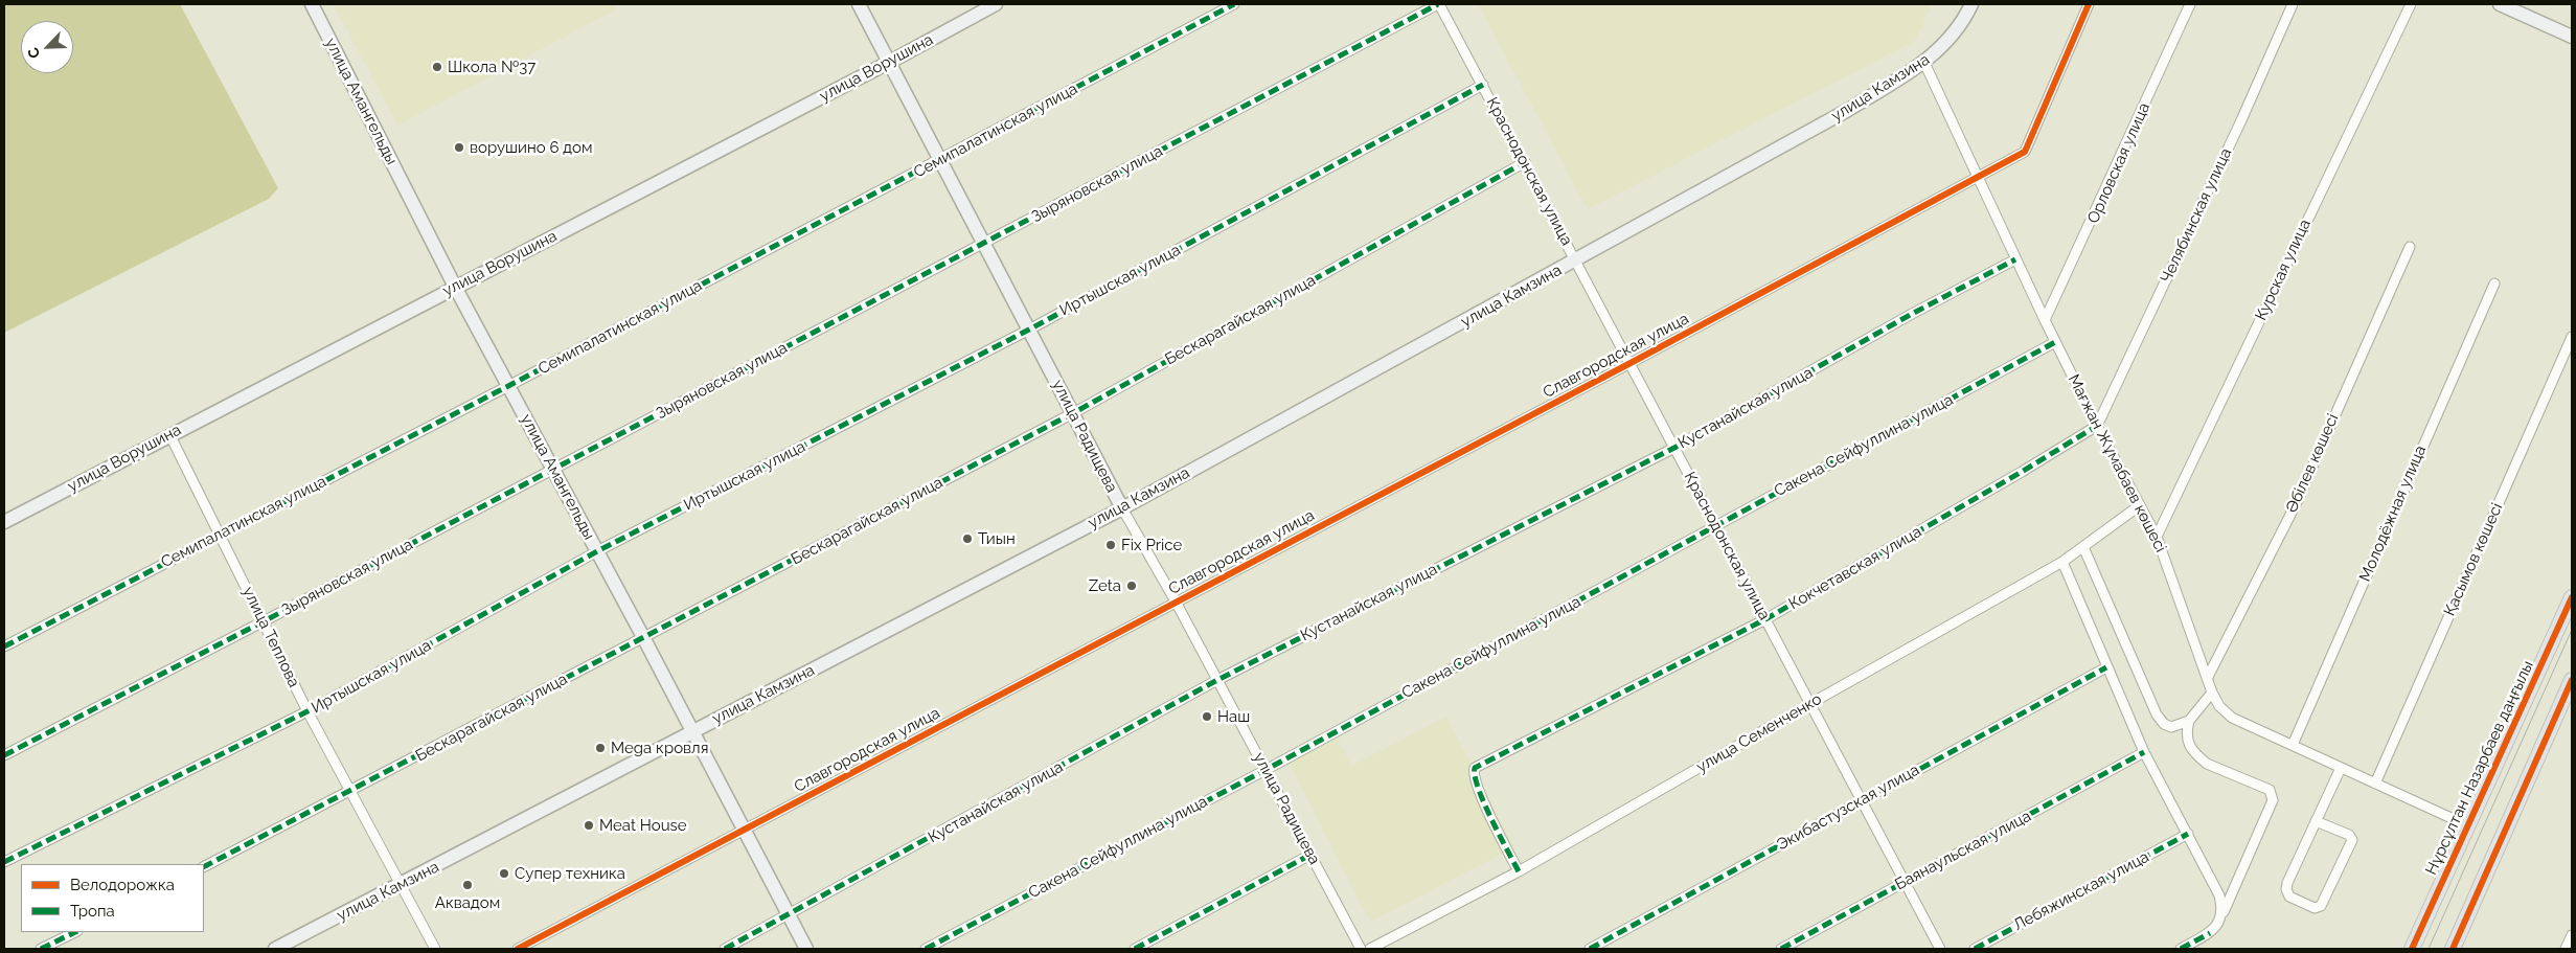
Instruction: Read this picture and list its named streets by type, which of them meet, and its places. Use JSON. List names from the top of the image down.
{
  "streets": {
    "main road": ["Нұрсұлтан Назарбаев даңғылы"],
    "street": [
      "улица Ворушина",
      "улица Камзина",
      "улица Амангельды",
      "Семипалатинская улица",
      "Орловская улица",
      "Краснодонская улица",
      "Зыряновская улица",
      "Челябинская улица",
      "Курская улица",
      "Иртышская улица",
      "Бескарагайская улица",
      "Славгородская улица",
      "Кустанайская улица",
      "улица Радищева",
      "Сакена Сейфуллина улица",
      "Мағжан Жұмабаев көшесі",
      "Әбілев көшесі",
      "Молодёжная улица",
      "Қасымов көшесі",
      "Кокчетавская улица",
      "улица Теплова",
      "улица Семенченко",
      "Экибастузская улица",
      "Баянаульская улица",
      "Лебяжинская улица"
    ]
  },
  "crossings": [
    ["улица Ворушина", "улица Амангельды"],
    ["улица Ворушина", "улица Радищева"],
    ["улица Ворушина", "улица Теплова"],
    ["улица Камзина", "улица Амангельды"],
    ["улица Камзина", "Краснодонская улица"],
    ["улица Камзина", "улица Радищева"],
    ["улица Камзина", "Мағжан Жұмабаев көшесі"],
    ["улица Камзина", "улица Теплова"],
    ["улица Амангельды", "Семипалатинская улица"],
    ["улица Амангельды", "Зыряновская улица"],
    ["улица Амангельды", "Иртышская улица"],
    ["улица Амангельды", "Бескарагайская улица"],
    ["улица Амангельды", "Славгородская улица"],
    ["улица Амангельды", "Кустанайская улица"],
    ["Семипалатинская улица", "улица Радищева"],
    ["Семипалатинская улица", "улица Теплова"],
    ["Орловская улица", "Мағжан Жұмабаев көшесі"],
    ["Краснодонская улица", "Зыряновская улица"],
    ["Краснодонская улица", "Иртышская улица"],
    ["Краснодонская улица", "Бескарагайская улица"],
    ["Краснодонская улица", "Славгородская улица"],
    ["Краснодонская улица", "Кустанайская улица"],
    ["Краснодонская улица", "Сакена Сейфуллина улица"],
    ["Краснодонская улица", "Кокчетавская улица"],
    ["Краснодонская улица", "улица Семенченко"],
    ["Краснодонская улица", "Экибастузская улица"],
    ["Краснодонская улица", "Баянаульская улица"],
    ["Зыряновская улица", "улица Радищева"],
    ["Зыряновская улица", "улица Теплова"],
    ["Челябинская улица", "Мағжан Жұмабаев көшесі"],
    ["Челябинская улица", "Кокчетавская улица"],
    ["Курская улица", "Мағжан Жұмабаев көшесі"],
    ["Иртышская улица", "улица Радищева"],
    ["Иртышская улица", "улица Теплова"],
    ["Бескарагайская улица", "улица Радищева"],
    ["Бескарагайская улица", "улица Теплова"],
    ["Славгородская улица", "улица Радищева"],
    ["Славгородская улица", "Мағжан Жұмабаев көшесі"],
    ["Кустанайская улица", "улица Радищева"],
    ["Кустанайская улица", "Мағжан Жұмабаев көшесі"],
    ["улица Радищева", "Сакена Сейфуллина улица"],
    ["Сакена Сейфуллина улица", "Мағжан Жұмабаев көшесі"],
    ["Мағжан Жұмабаев көшесі", "Әбілев көшесі"],
    ["Мағжан Жұмабаев көшесі", "Молодёжная улица"],
    ["Мағжан Жұмабаев көшесі", "Қасымов көшесі"],
    ["Мағжан Жұмабаев көшесі", "Кокчетавская улица"],
    ["Мағжан Жұмабаев көшесі", "улица Семенченко"],
    ["Мағжан Жұмабаев көшесі", "Нұрсұлтан Назарбаев даңғылы"],
    ["Кокчетавская улица", "улица Семенченко"]
  ],
  "places": [
    "Школа №37",
    "ворушино 6 дом",
    "Тиын",
    "Fix Price",
    "Zeta",
    "Наш",
    "Mega кровля",
    "Meat House",
    "Супер техника",
    "Аквадом"
  ],
  "legend": ["Велодорожка", "Тропа"],
  "north": "bottom left"
}
